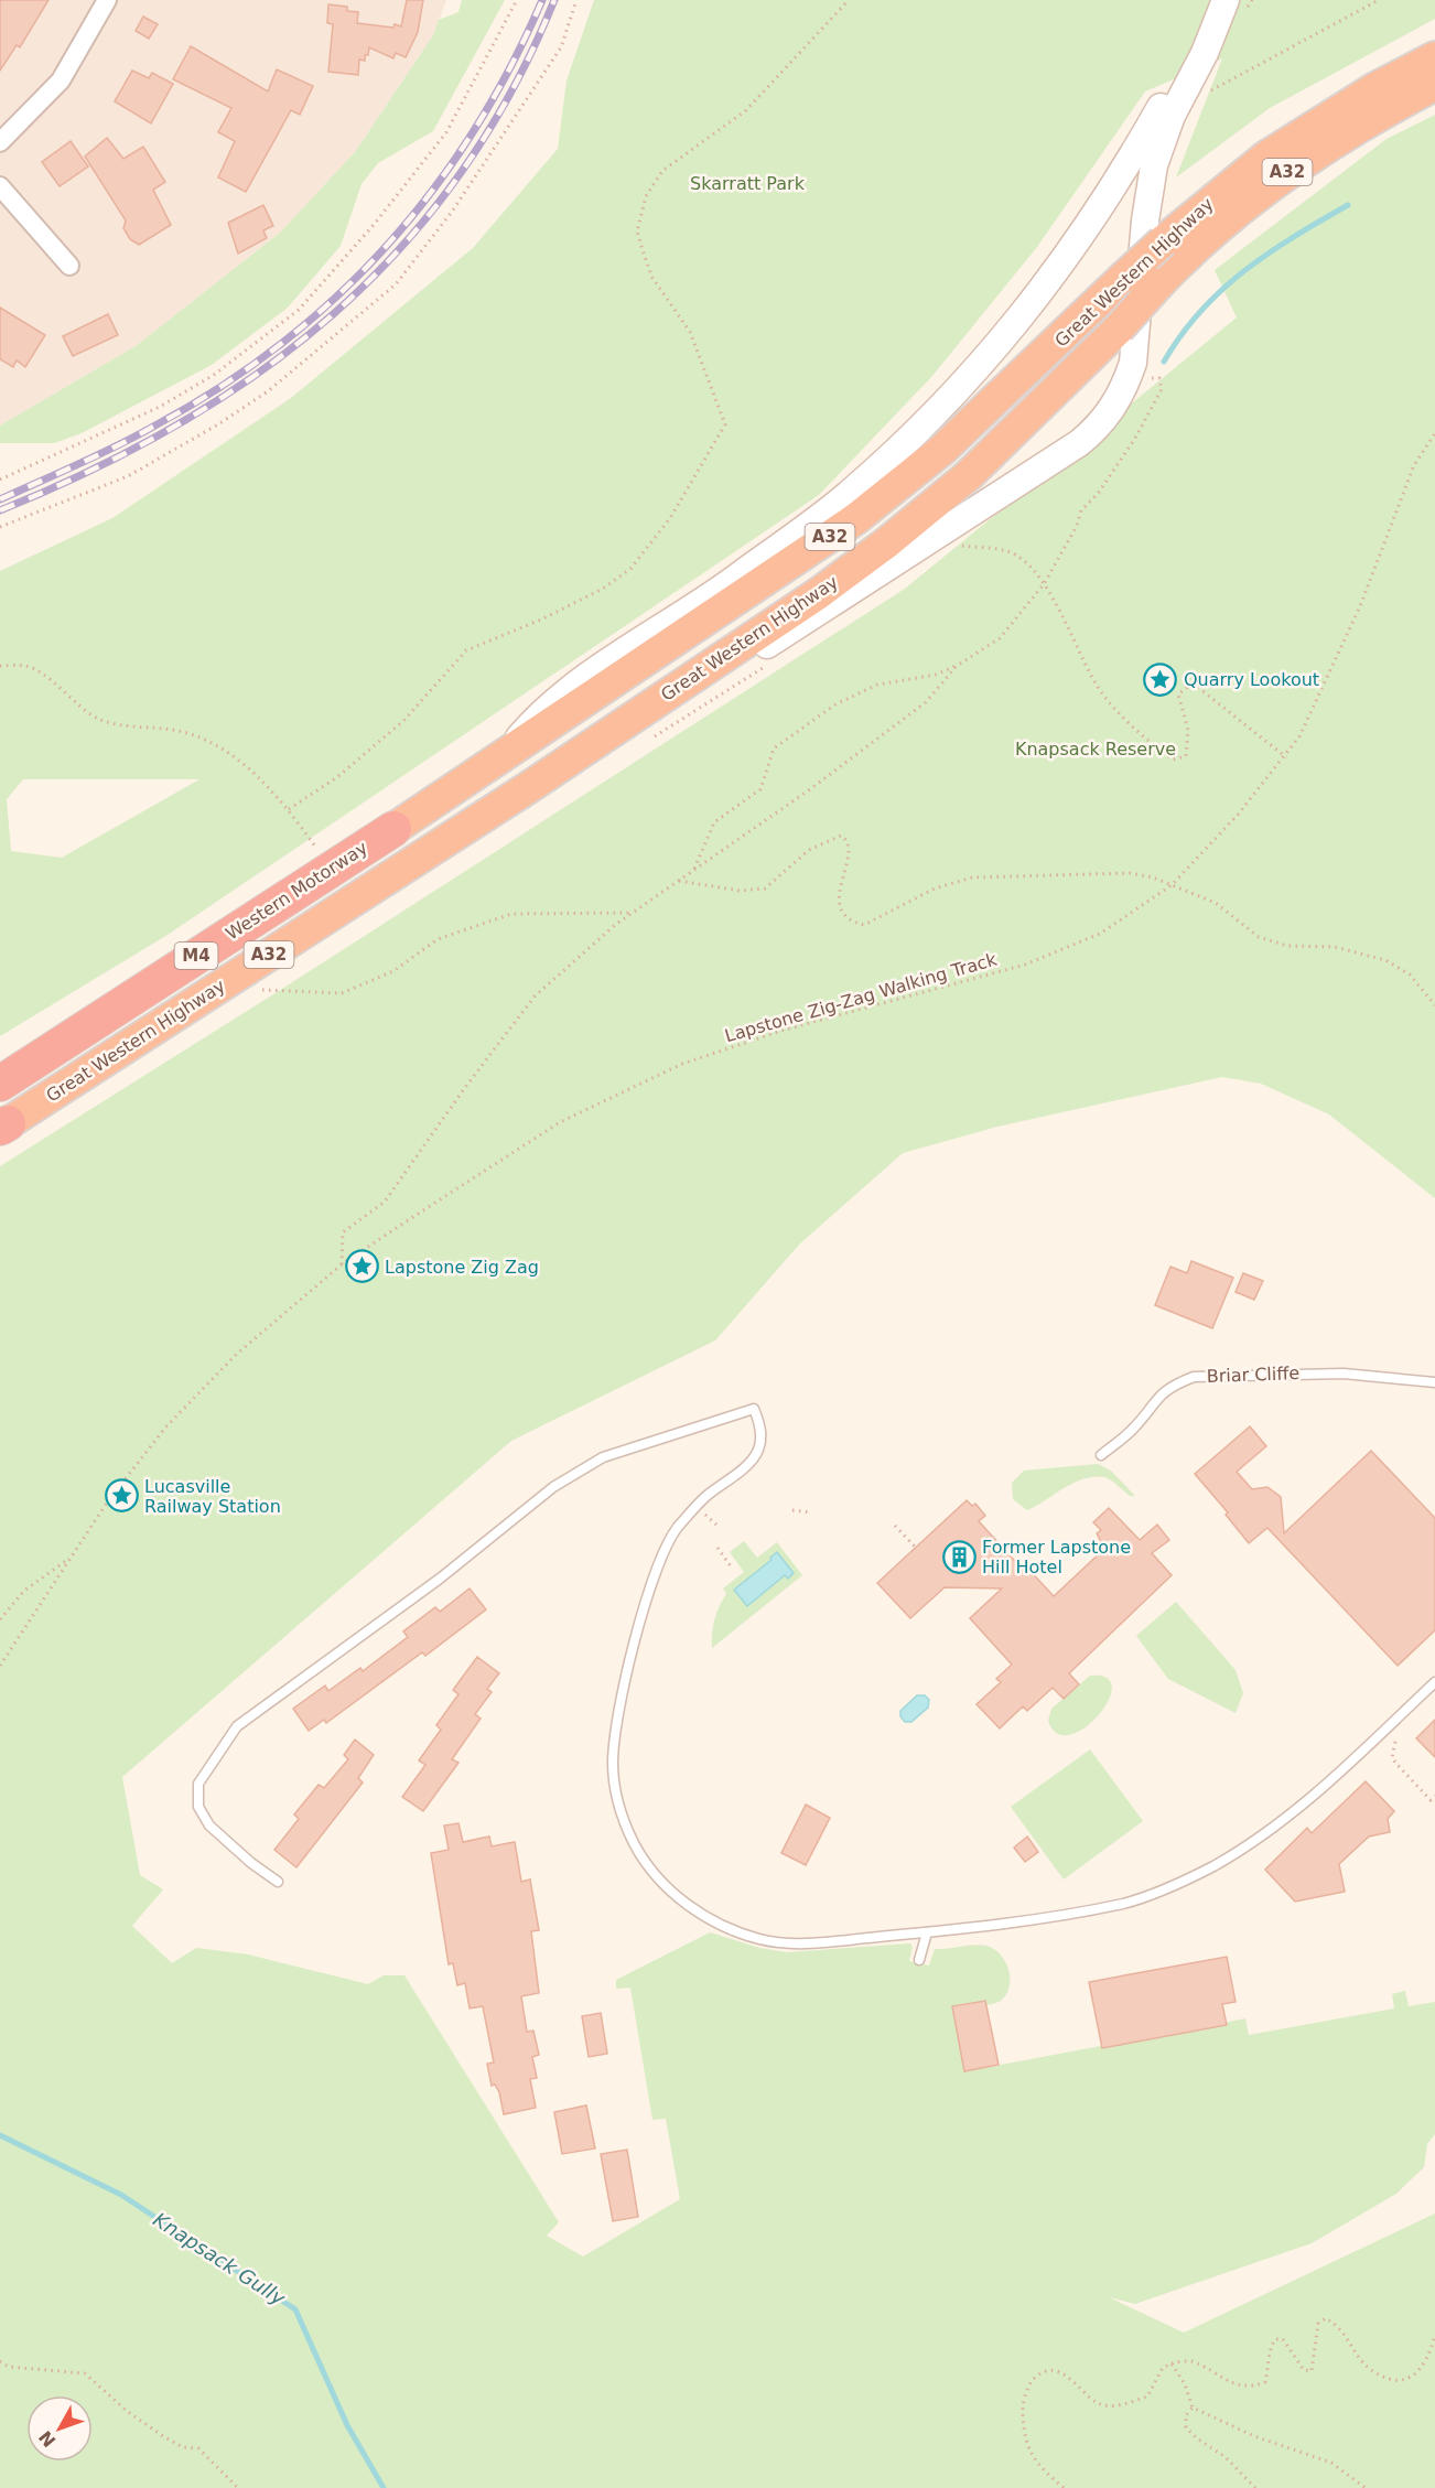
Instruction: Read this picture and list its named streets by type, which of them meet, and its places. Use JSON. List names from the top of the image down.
{
  "streets": {
    "highway": [
      "A32",
      "Great Western Highway",
      "Western Motorway",
      "M4"
    ],
    "lane": ["Briar Cliffe"],
    "path": ["Lapstone Zig-Zag Walking Track"]
  },
  "crossings": [
    ["Great Western Highway", "Western Motorway"]
  ],
  "water": ["Knapsack Gully"],
  "parks": ["Skarratt Park", "Knapsack Reserve"],
  "places": {
    "place": ["Quarry Lookout", "Lapstone Zig Zag", "Lucasville Railway Station"],
    "building": ["Former Lapstone Hill Hotel"]
  },
  "north": "bottom left"
}
